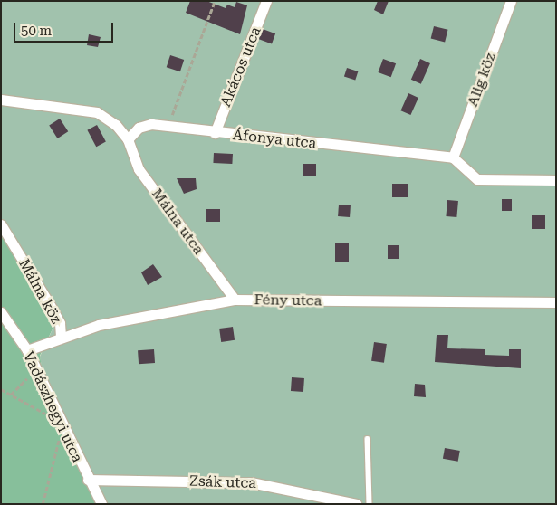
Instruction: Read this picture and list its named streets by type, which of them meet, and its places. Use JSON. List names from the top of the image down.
{
  "streets": {
    "street": [
      "Akácos utca",
      "Alig köz",
      "Áfonya utca",
      "Málna utca",
      "Málna köz",
      "Fény utca",
      "Vadászhegyi utca",
      "Zsák utca"
    ]
  },
  "crossings": [
    ["Akácos utca", "Áfonya utca"],
    ["Alig köz", "Áfonya utca"],
    ["Áfonya utca", "Málna utca"],
    ["Málna utca", "Fény utca"],
    ["Málna köz", "Fény utca"],
    ["Fény utca", "Vadászhegyi utca"],
    ["Vadászhegyi utca", "Zsák utca"]
  ],
  "scale_bar": "50 m"
}
